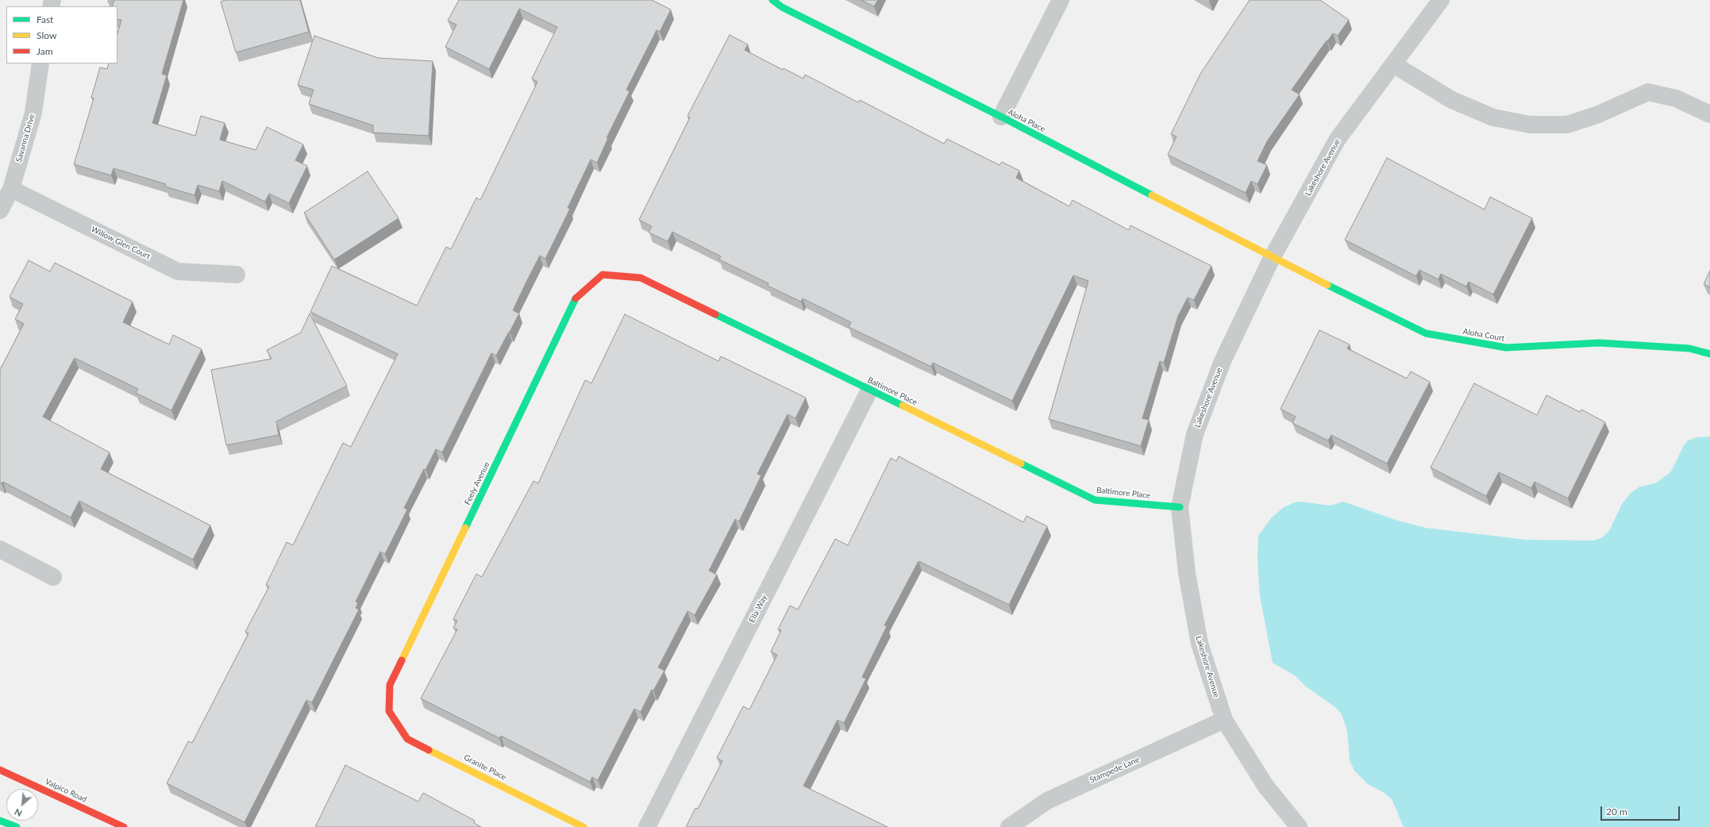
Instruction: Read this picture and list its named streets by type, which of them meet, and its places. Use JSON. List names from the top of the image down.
{
  "streets": {
    "street": [
      "Aloha Place",
      "Savanna Drive",
      "Lakeshore Avenue",
      "Willow Glen Court",
      "Aloha Court",
      "Baltimore Place",
      "Feely Avenue",
      "Ella Way",
      "Granite Place",
      "Stampede Lane",
      "Valpico Road"
    ]
  },
  "crossings": [
    ["Aloha Place", "Lakeshore Avenue"],
    ["Aloha Place", "Aloha Court"],
    ["Savanna Drive", "Willow Glen Court"],
    ["Lakeshore Avenue", "Aloha Court"],
    ["Lakeshore Avenue", "Baltimore Place"],
    ["Lakeshore Avenue", "Stampede Lane"],
    ["Baltimore Place", "Feely Avenue"],
    ["Baltimore Place", "Ella Way"],
    ["Feely Avenue", "Granite Place"]
  ],
  "legend": ["Fast", "Slow", "Jam"],
  "scale_bar": "20 m",
  "north": "bottom left"
}
